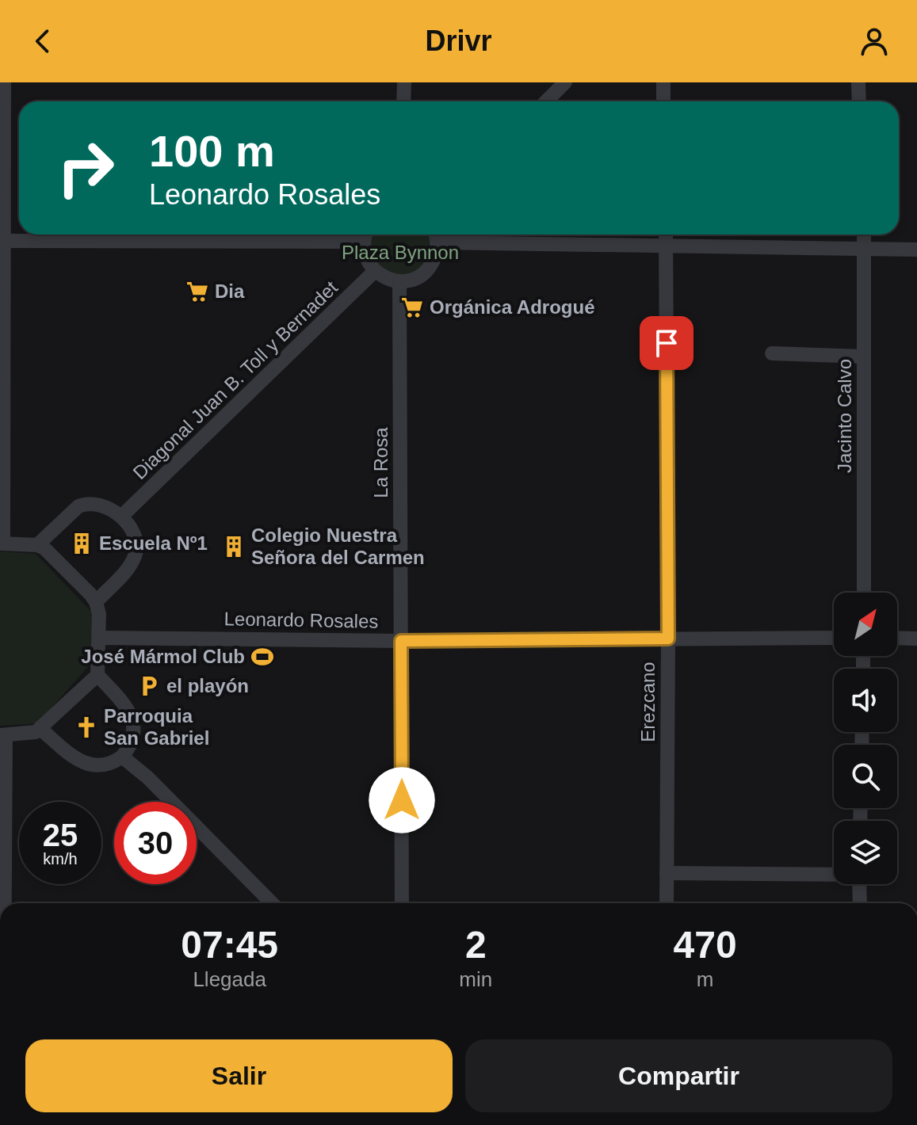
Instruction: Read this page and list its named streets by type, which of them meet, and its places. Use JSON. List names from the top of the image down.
{
  "streets": {
    "street": [
      "Diagonal Juan B. Toll y Bernadet",
      "Jacinto Calvo",
      "La Rosa",
      "Leonardo Rosales",
      "Erezcano"
    ]
  },
  "crossings": [
    ["La Rosa", "Leonardo Rosales"],
    ["Leonardo Rosales", "Erezcano"]
  ],
  "parks": ["Plaza Bynnon"],
  "places": {
    "supermarket": ["Dia", "Orgánica Adrogué"],
    "building": ["Escuela Nº1", "Colegio Nuestra Señora del Carmen"],
    "sports": ["José Mármol Club"],
    "parking": ["el playón"],
    "church": ["Parroquia San Gabriel"]
  },
  "north": "top right",
  "page": {
    "header": "Drivr",
    "turn": ["100 m", "Leonardo Rosales"],
    "speed": "25 km/h",
    "limit": "30",
    "eta": [
      "07:45",
      "Llegada",
      "2",
      "min",
      "470",
      "m"
    ],
    "buttons": ["Salir", "Compartir"]
  }
}
